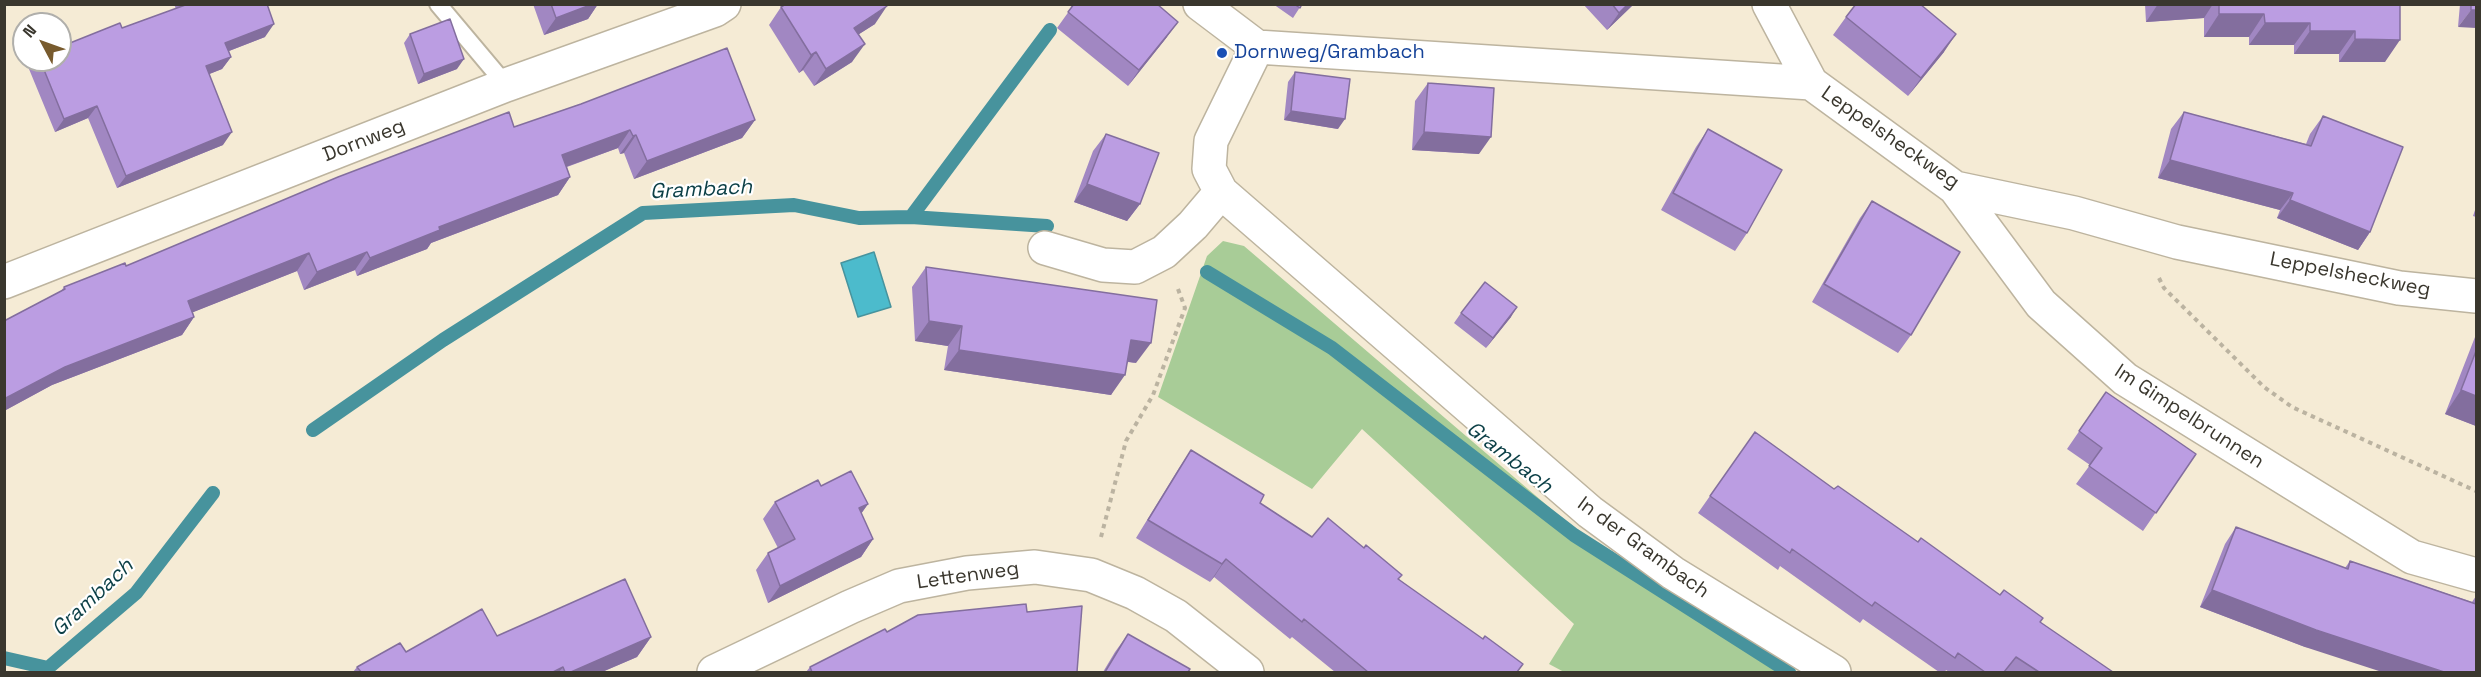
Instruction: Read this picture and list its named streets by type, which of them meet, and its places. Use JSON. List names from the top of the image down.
{
  "streets": {
    "street": [
      "Leppelsheckweg",
      "Dornweg",
      "Im Gimpelbrunnen",
      "In der Grambach",
      "Lettenweg"
    ]
  },
  "crossings": [
    ["Leppelsheckweg", "Im Gimpelbrunnen"],
    ["Leppelsheckweg", "In der Grambach"]
  ],
  "water": ["Grambach"],
  "places": ["Dornweg/Grambach"],
  "north": "top left"
}
